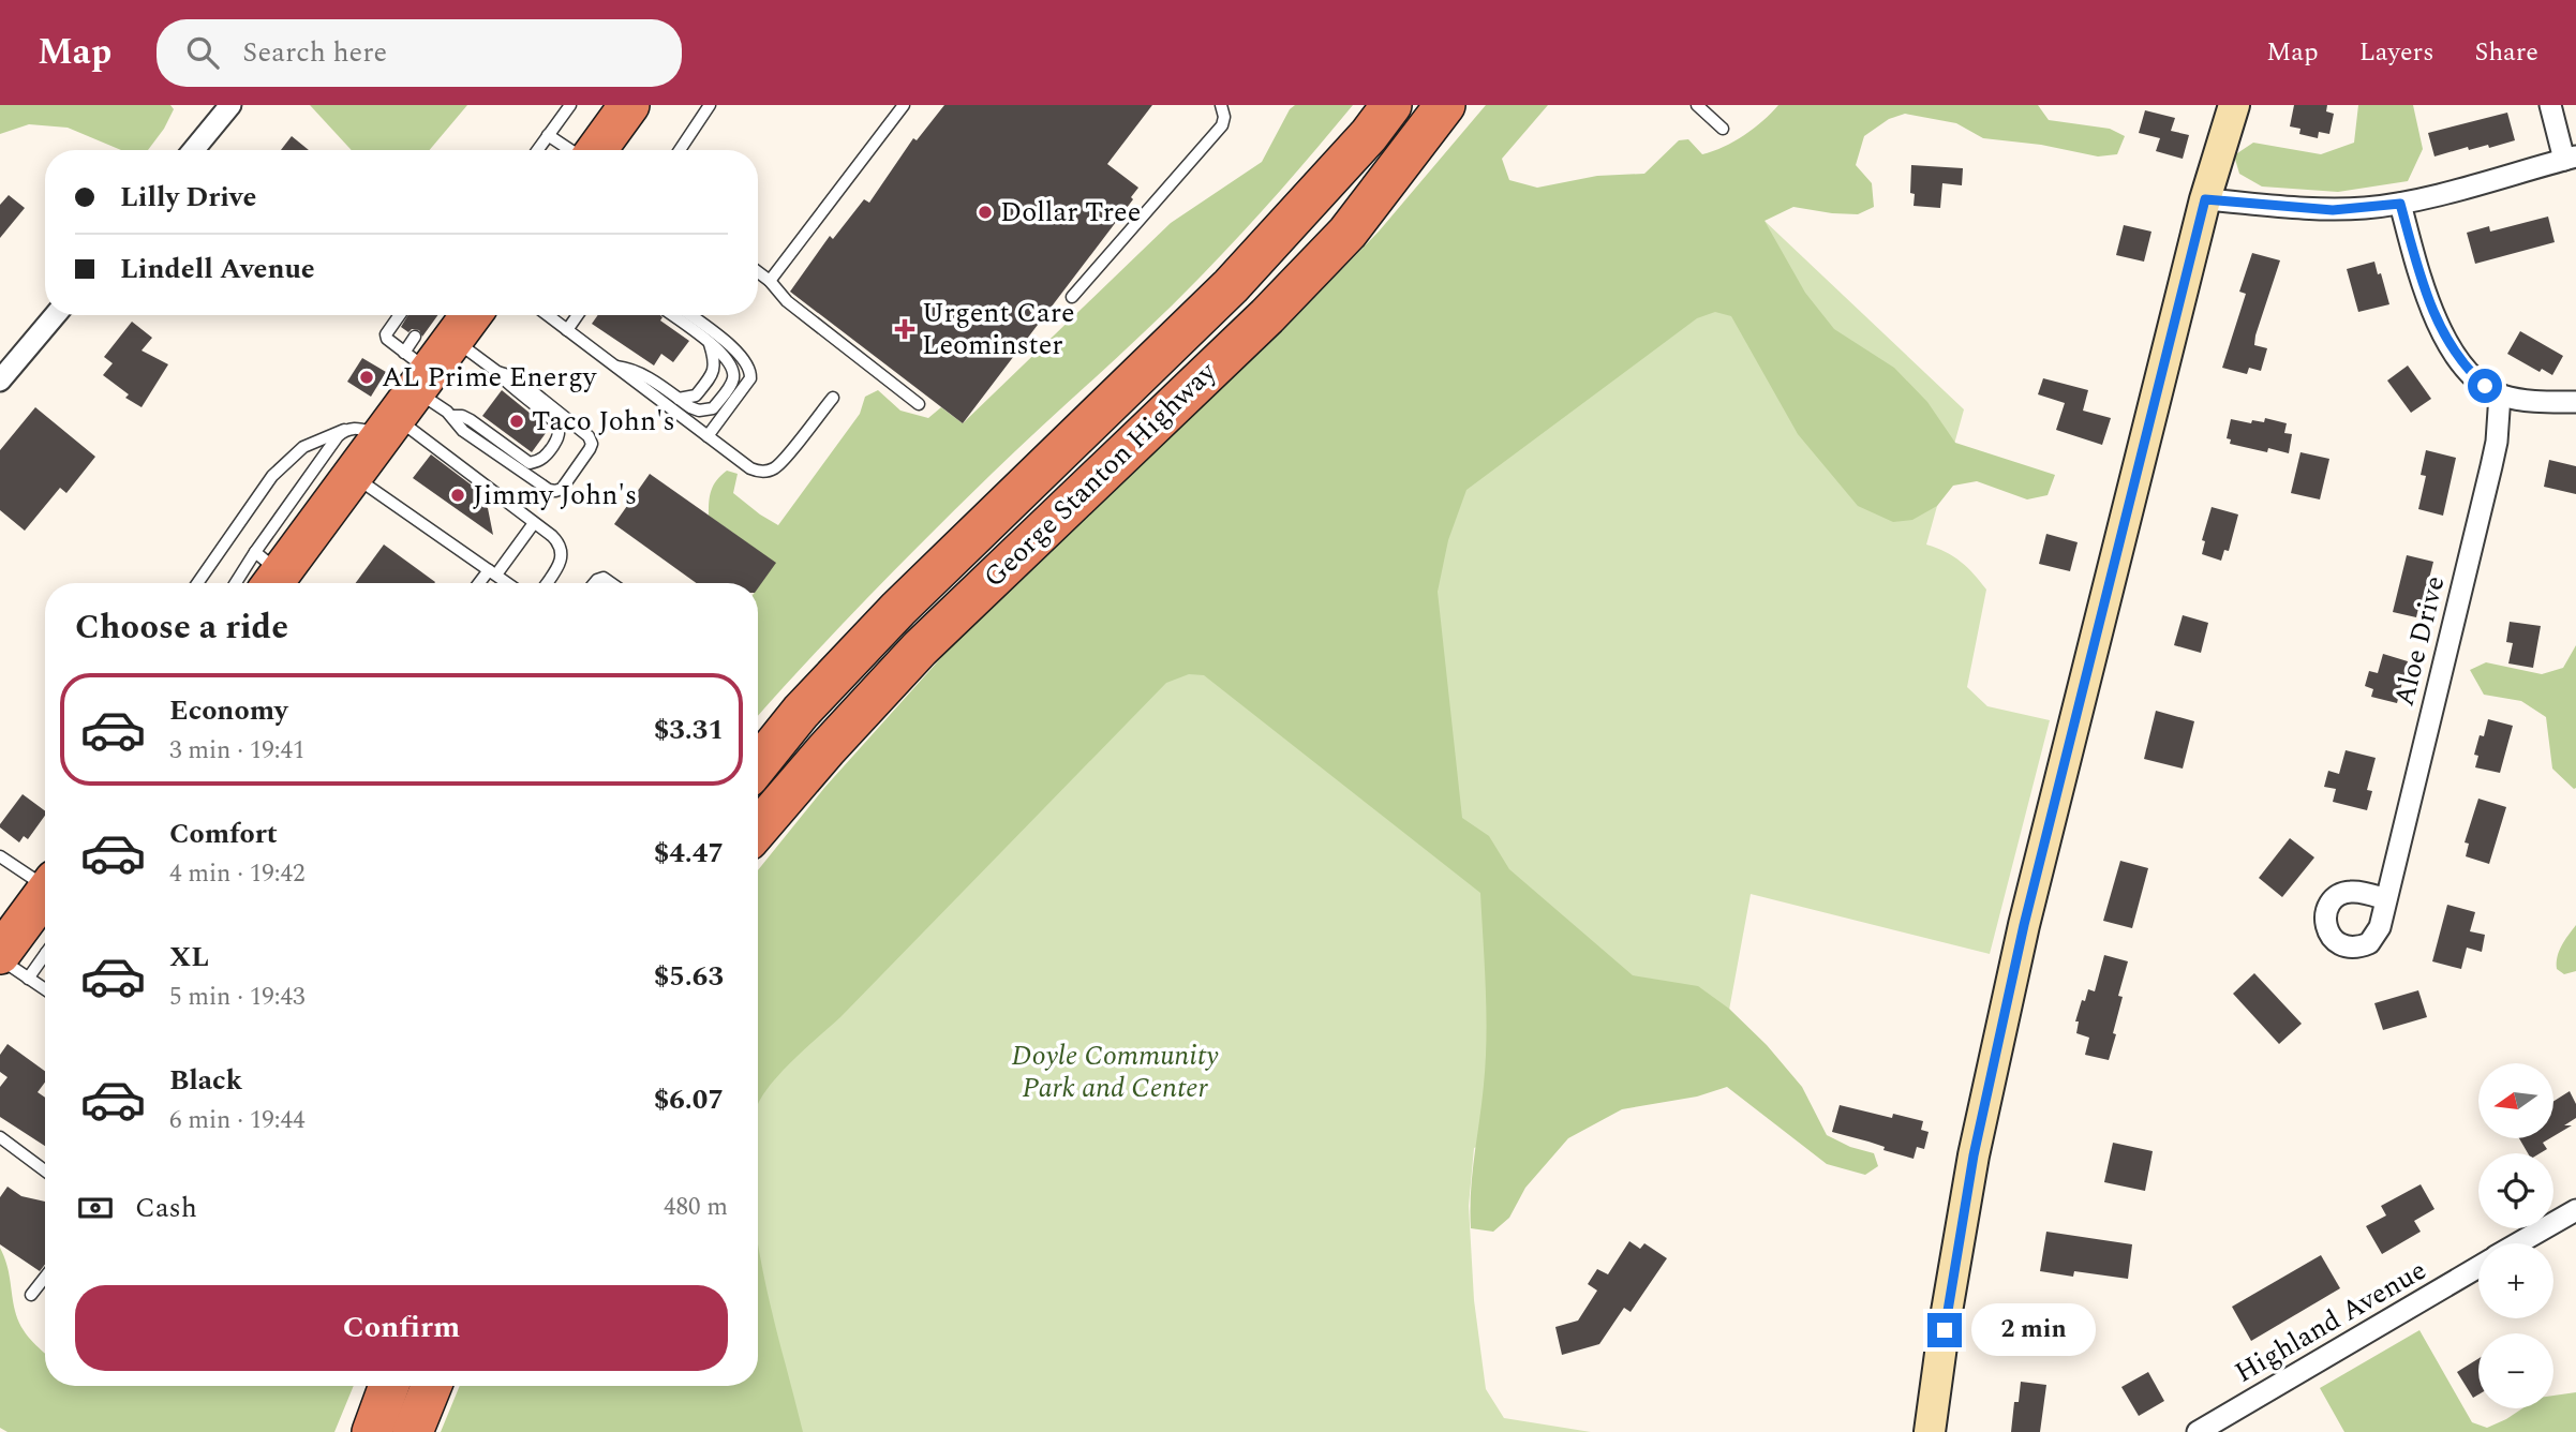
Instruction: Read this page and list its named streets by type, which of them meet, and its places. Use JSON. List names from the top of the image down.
{
  "streets": {
    "highway": ["George Stanton Highway"],
    "street": ["Aloe Drive", "Highland Avenue"]
  },
  "parks": ["Doyle Community Park and Center"],
  "places": {
    "other": [
      "Dollar Tree",
      "AL Prime Energy",
      "Taco John's",
      "Jimmy John's"
    ],
    "health": ["Urgent Care Leominster"]
  },
  "north": "left",
  "page": {
    "header": "Map",
    "search": "Search here",
    "nav": ["Map", "Layers", "Share"],
    "banner": ["Lilly Drive", "Lindell Avenue"],
    "heading": "Choose a ride",
    "list": [
      {
        "name": "Economy",
        "note": "3 min · 19:41",
        "value": "$3.31"
      },
      {
        "name": "Comfort",
        "note": "4 min · 19:42",
        "value": "$4.47"
      },
      {
        "name": "XL",
        "note": "5 min · 19:43",
        "value": "$5.63"
      },
      {
        "name": "Black",
        "note": "6 min · 19:44",
        "value": "$6.07"
      }
    ],
    "map_buttons": ["+", "−"],
    "pay": ["Cash", "480 m"],
    "buttons": "Confirm",
    "bubble": "2 min"
  }
}
